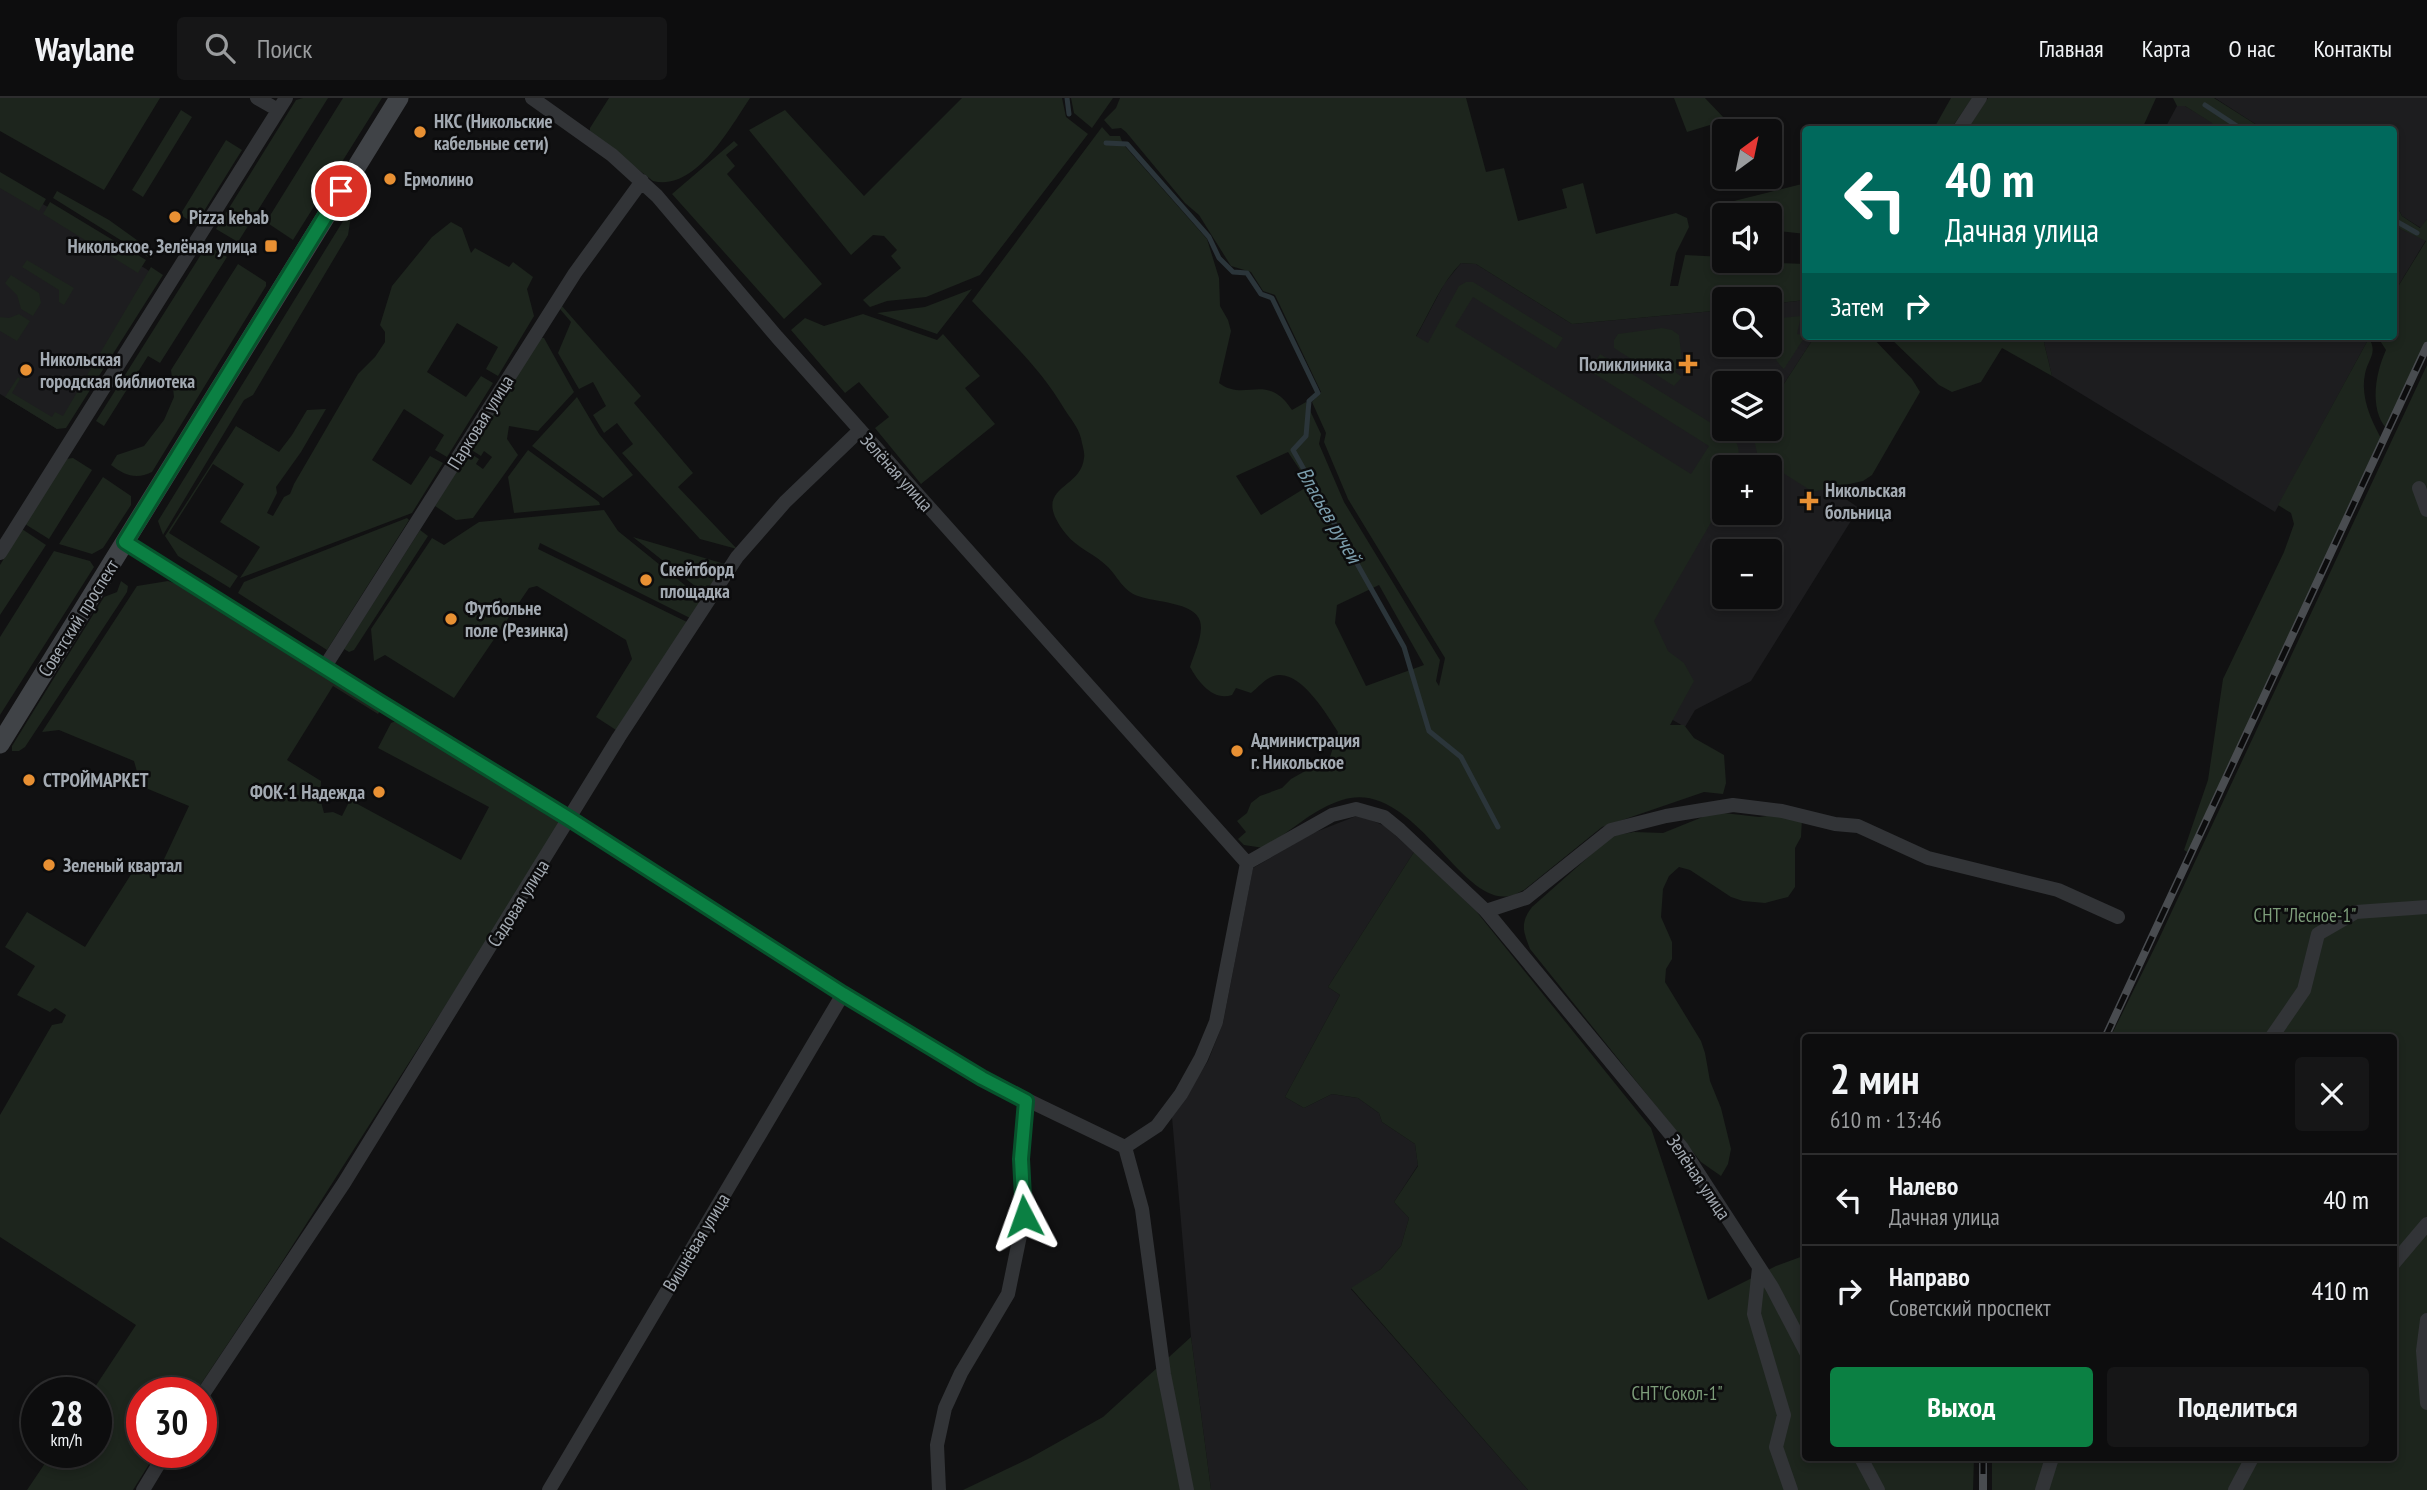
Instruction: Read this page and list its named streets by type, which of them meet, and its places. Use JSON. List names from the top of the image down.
{
  "streets": {
    "main road": ["Советский проспект"],
    "street": [
      "Парковая улица",
      "Зелёная улица",
      "Садовая улица",
      "Вишнёвая улица"
    ]
  },
  "crossings": [
    ["Парковая улица", "Зелёная улица"],
    ["Зелёная улица", "Садовая улица"]
  ],
  "water": ["Власьев ручей"],
  "parks": ["СНТ \"Лесное-1\"", "СНТ\"Сокол-1\""],
  "places": {
    "other": [
      "НКС (Никольские кабельные сети)",
      "Ермолино",
      "Pizza kebab",
      "Никольская городская библиотека",
      "Скейтборд площадка",
      "Футбольне поле (Резинка)",
      "Администрация г. Никольское",
      "СТРОЙМАРКЕТ",
      "ФОК-1 Надежда",
      "Зеленый квартал"
    ],
    "transit": ["Никольское, Зелёная улица"],
    "health": ["Поликлиника", "Никольская больница"]
  },
  "north": "top right",
  "page": {
    "header": "Waylane",
    "search": "Поиск",
    "nav": [
      "Главная",
      "Карта",
      "О нас",
      "Контакты"
    ],
    "map_buttons": ["+", "−"],
    "turn": ["40 m", "Дачная улица"],
    "then": "Затем",
    "heading": ["2 мин", "610 m · 13:46"],
    "list": [
      {
        "name": "Налево",
        "note": "Дачная улица",
        "value": "40 m"
      },
      {
        "name": "Направо",
        "note": "Советский проспект",
        "value": "410 m"
      }
    ],
    "buttons": ["Выход", "Поделиться"],
    "speed": "28 km/h",
    "limit": "30"
  }
}
